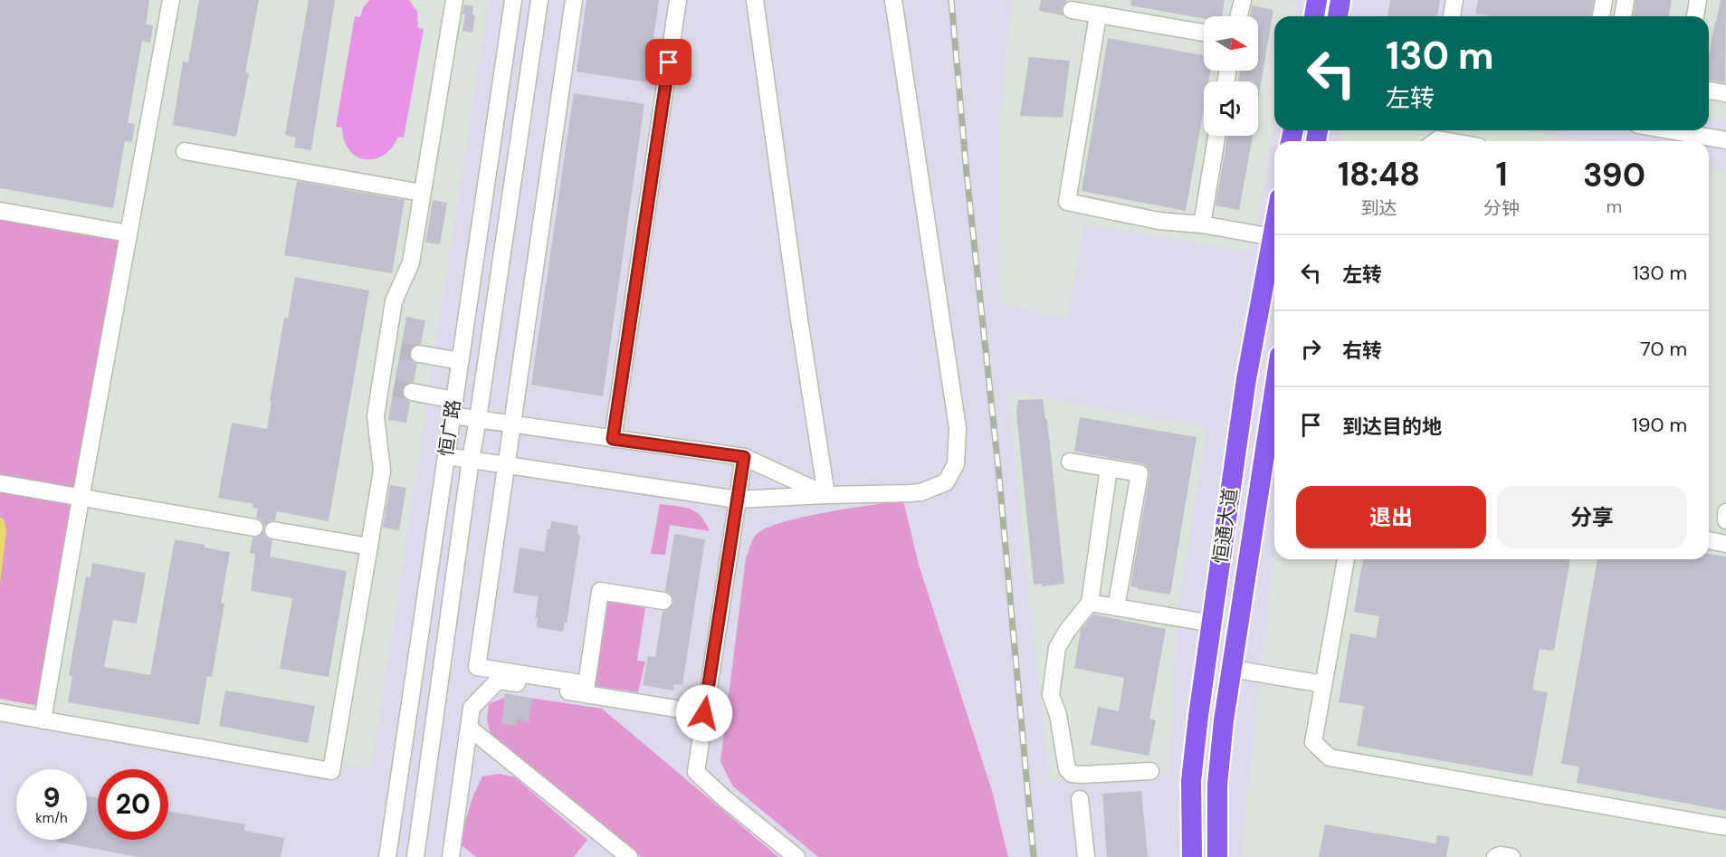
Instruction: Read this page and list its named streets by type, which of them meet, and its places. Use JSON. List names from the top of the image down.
{
  "streets": {
    "main road": ["恒通大道"],
    "street": ["恒广路"]
  },
  "north": "right",
  "page": {
    "turn": ["130 m", "左转"],
    "eta": [
      "18:48",
      "到达",
      "1",
      "分钟",
      "390",
      "m"
    ],
    "list": [
      {
        "name": "左转",
        "value": "130 m"
      },
      {
        "name": "右转",
        "value": "70 m"
      },
      {
        "name": "到达目的地",
        "value": "190 m"
      }
    ],
    "buttons": ["退出", "分享"],
    "speed": "9 km/h",
    "limit": "20"
  }
}
